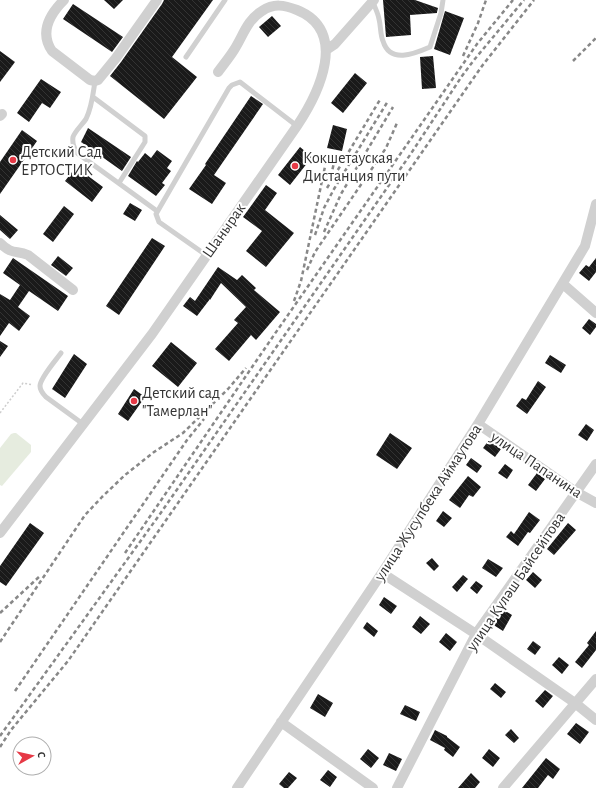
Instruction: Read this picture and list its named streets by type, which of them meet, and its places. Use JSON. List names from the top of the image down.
{
  "streets": {
    "street": [
      "Шанырак",
      "улица Папанина",
      "улица Жусупбека Аймаутова",
      "улица Күләш Байсейітова"
    ]
  },
  "crossings": [
    ["улица Папанина", "улица Жусупбека Аймаутова"],
    ["улица Папанина", "улица Күләш Байсейітова"]
  ],
  "places": ["Детский Сад ЕРТОСТИК", "Кокшетауская Дистанция пути", "Детский сад \"Тамерлан\""],
  "north": "right"
}
